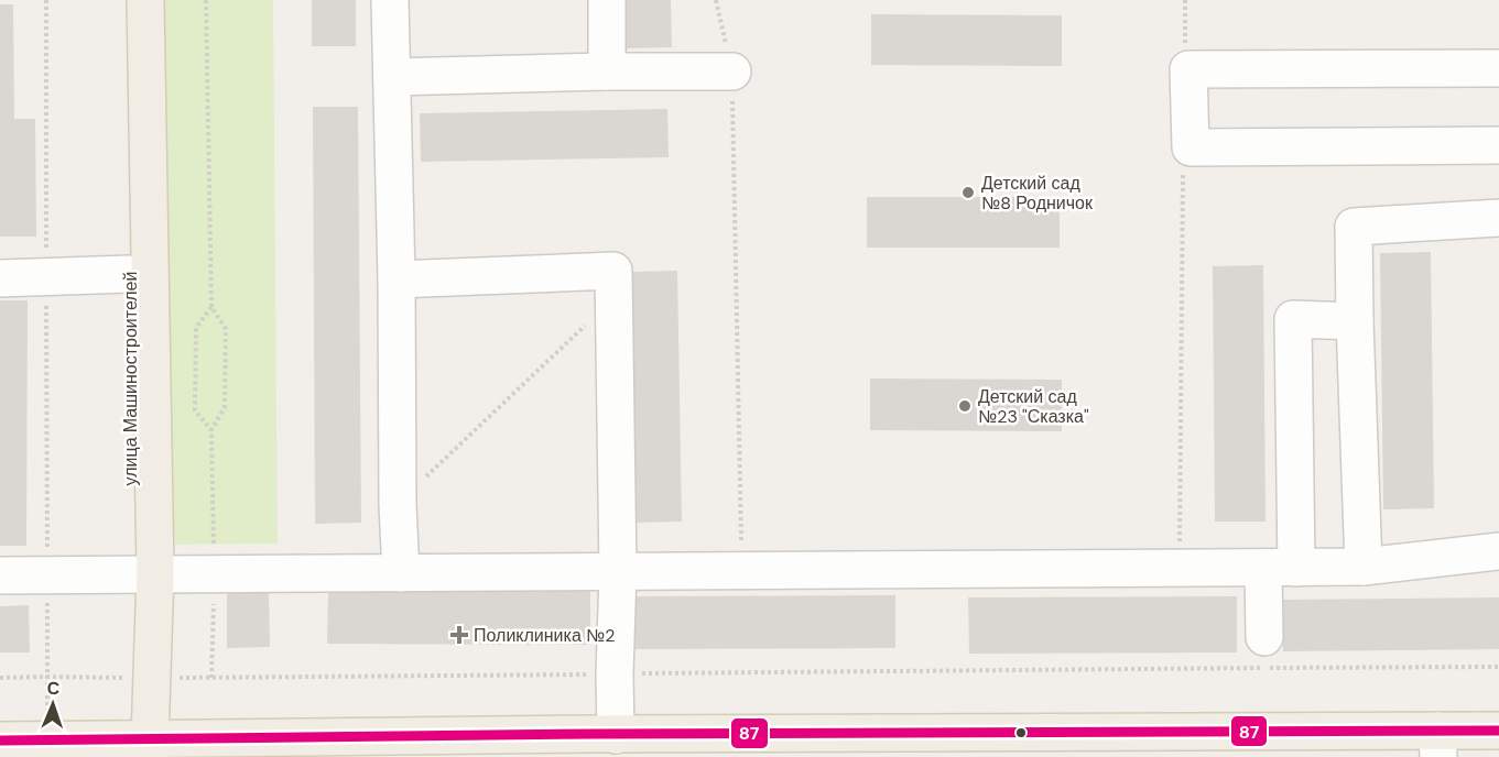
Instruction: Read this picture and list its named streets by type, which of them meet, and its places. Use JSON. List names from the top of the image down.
{
  "streets": {
    "main road": ["улица Машиностроителей"]
  },
  "places": {
    "other": ["Детский сад №8 Родничок", "Детский сад №23 \"Сказка\""],
    "health": ["Поликлиника №2"]
  },
  "lines": ["transit line 87"],
  "north": "top"
}
